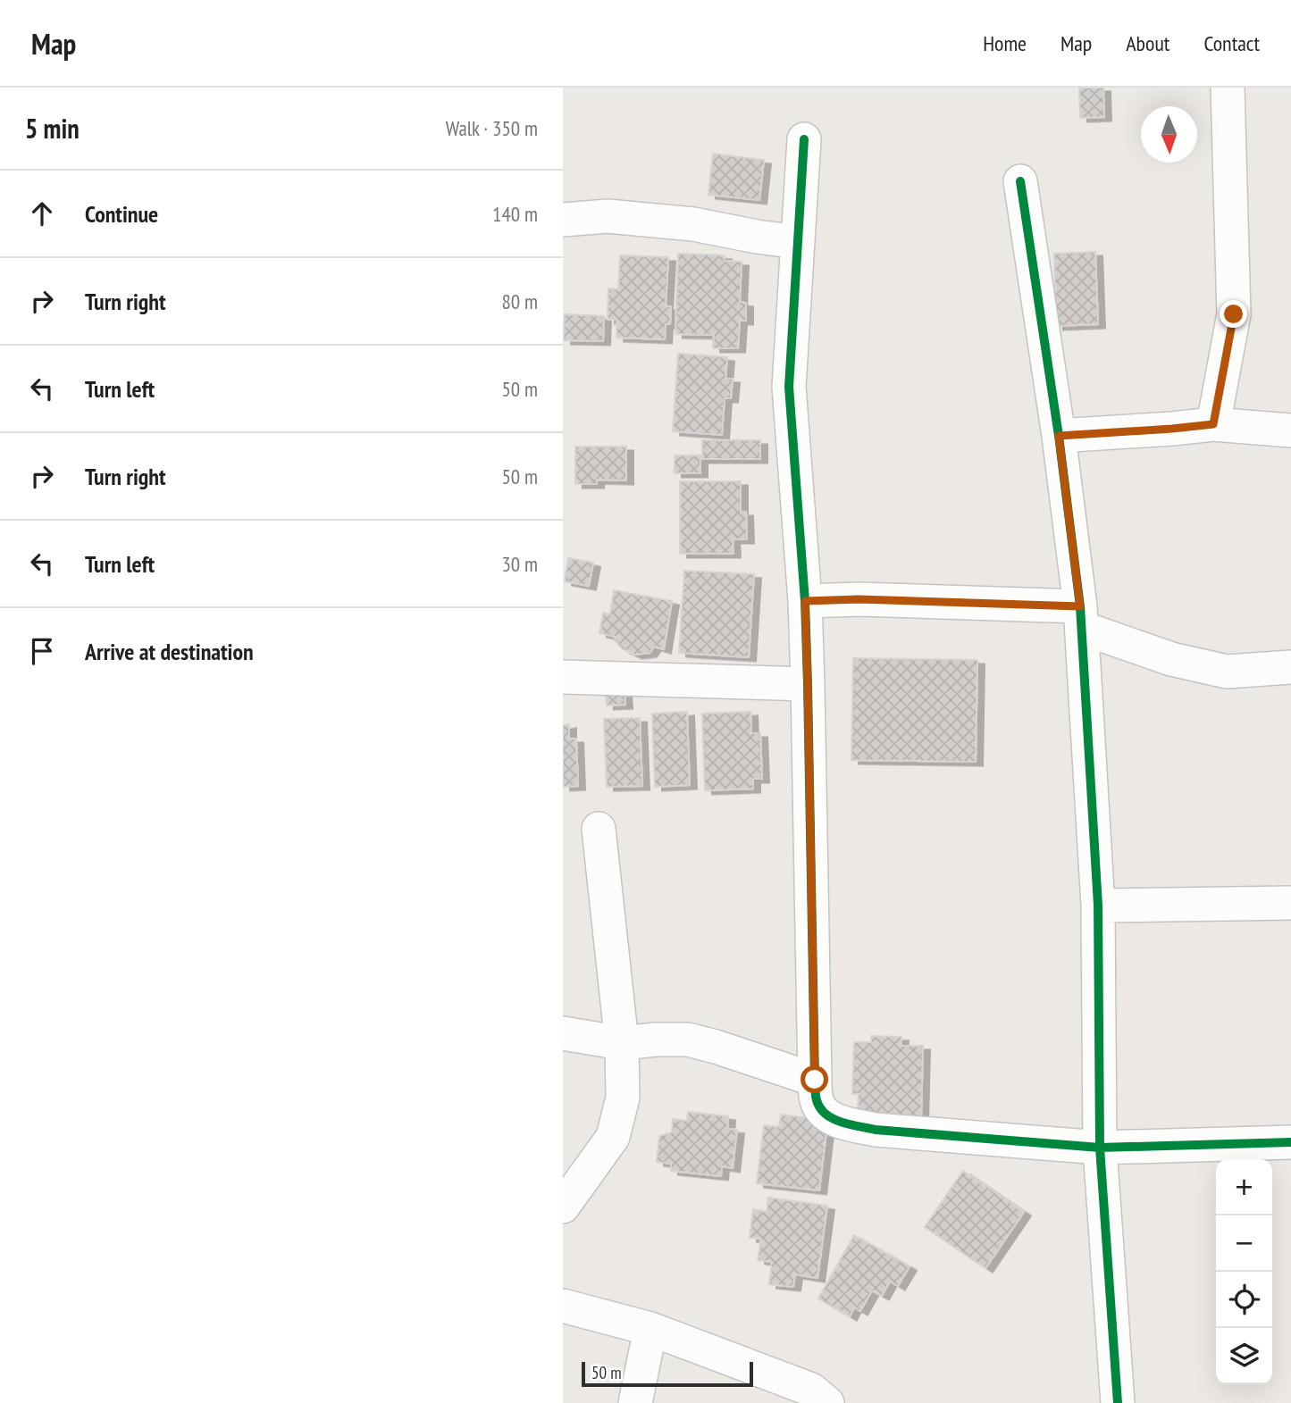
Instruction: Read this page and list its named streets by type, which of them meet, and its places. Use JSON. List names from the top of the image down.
{
  "scale_bar": "50 m",
  "north": "bottom",
  "page": {
    "header": "Map",
    "nav": [
      "Home",
      "Map",
      "About",
      "Contact"
    ],
    "heading": ["5 min", "Walk · 350 m"],
    "list": [
      ["Continue", "140 m"],
      ["Turn right", "80 m"],
      ["Turn left", "50 m"],
      ["Turn right", "50 m"],
      ["Turn left", "30 m"],
      "Arrive at destination"
    ],
    "map_buttons": ["+", "−"],
    "scale": "50 m"
  }
}
